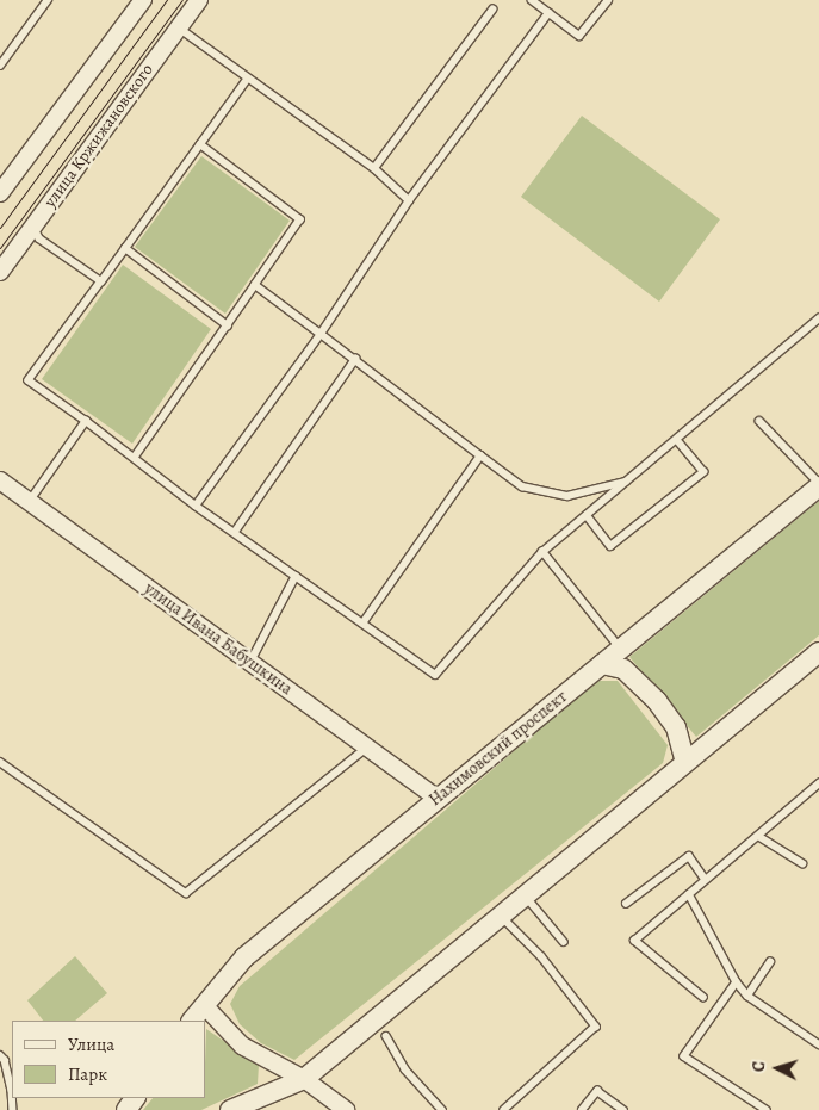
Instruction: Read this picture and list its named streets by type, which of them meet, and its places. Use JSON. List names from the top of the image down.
{
  "streets": {
    "main road": ["Нахимовский проспект"],
    "street": ["улица Кржижановского", "улица Ивана Бабушкина"]
  },
  "crossings": [
    ["улица Ивана Бабушкина", "Нахимовский проспект"]
  ],
  "legend": ["Улица", "Парк"],
  "north": "left"
}
